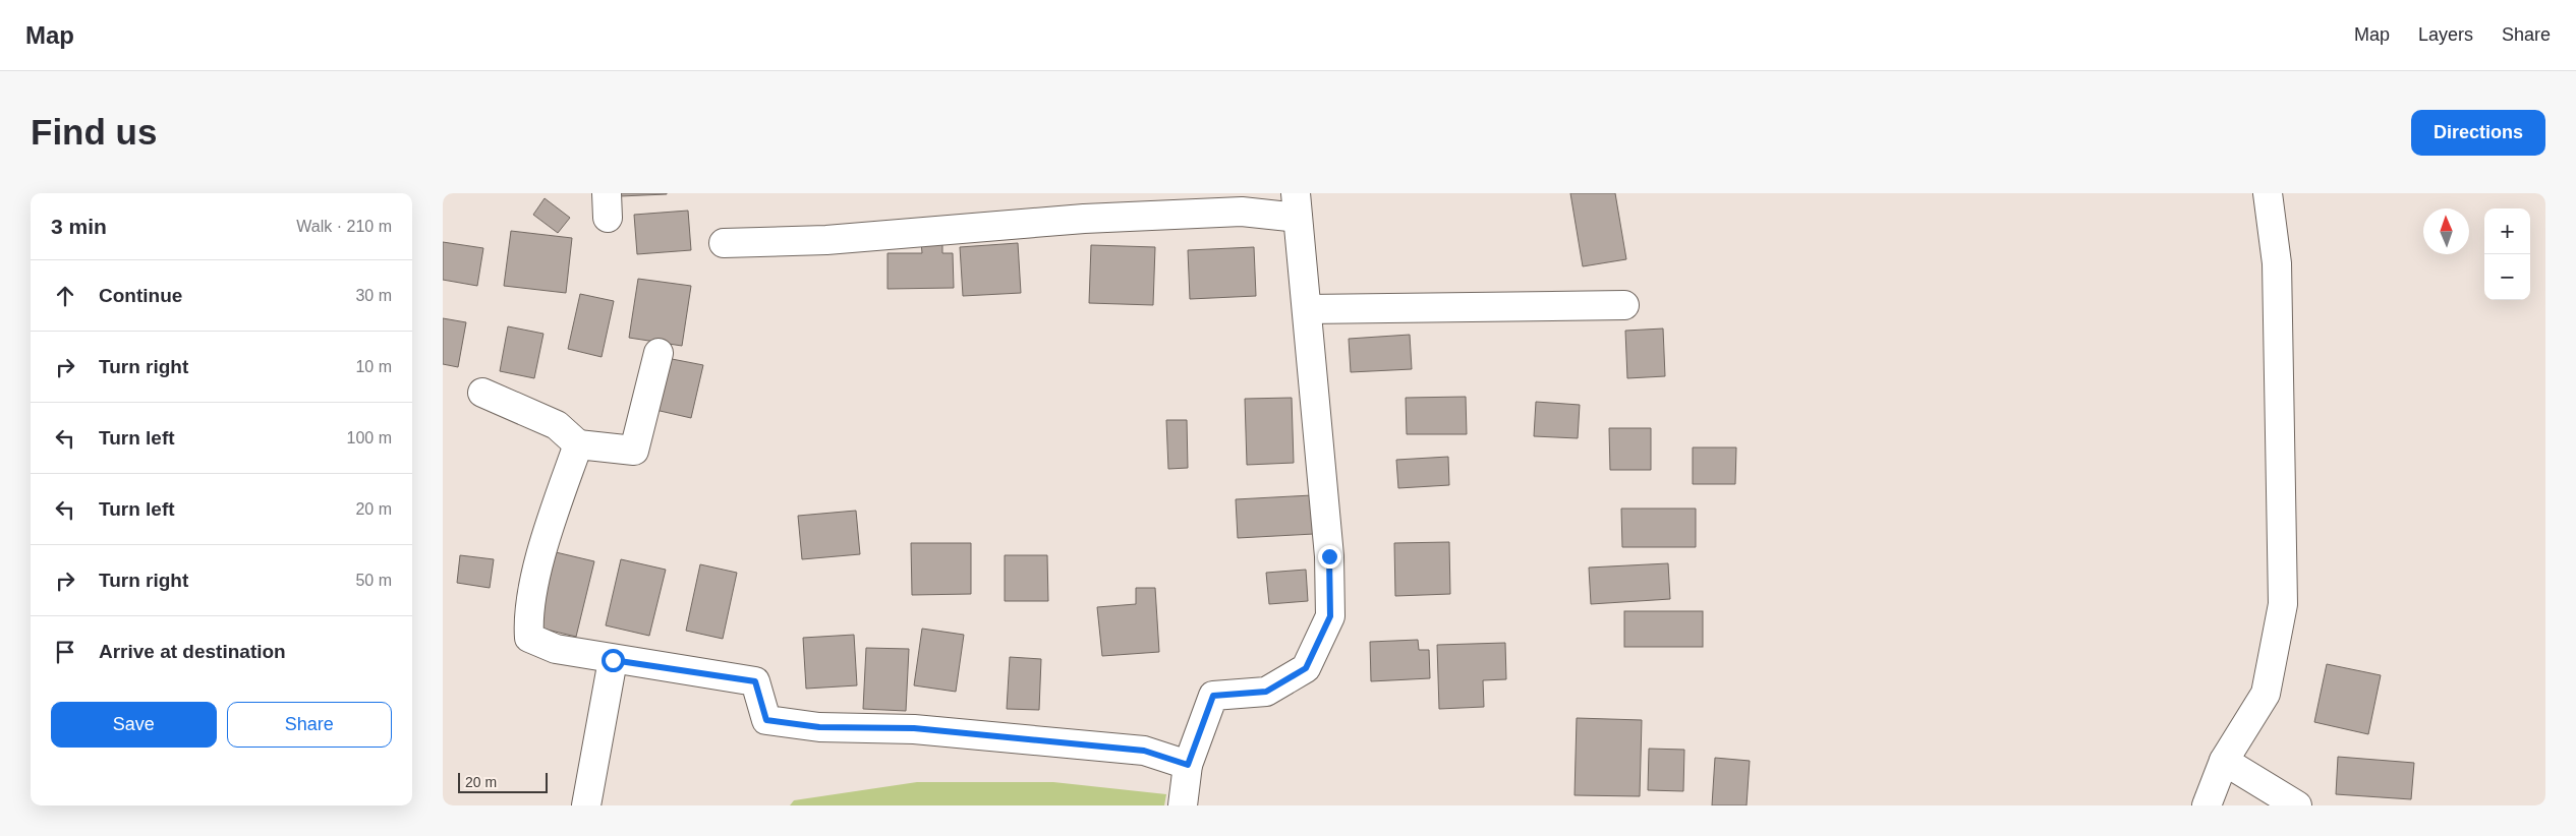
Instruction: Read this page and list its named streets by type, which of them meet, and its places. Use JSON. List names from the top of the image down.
{
  "scale_bar": "20 m",
  "north": "top",
  "page": {
    "header": "Map",
    "nav": ["Map", "Layers", "Share"],
    "buttons": [
      "Directions",
      ["Save", "Share"]
    ],
    "title": "Find us",
    "heading": ["3 min", "Walk · 210 m"],
    "map_buttons": ["+", "−"],
    "list": [
      ["Continue", "30 m"],
      ["Turn right", "10 m"],
      ["Turn left", "100 m"],
      ["Turn left", "20 m"],
      ["Turn right", "50 m"],
      "Arrive at destination"
    ],
    "scale": "20 m"
  }
}
